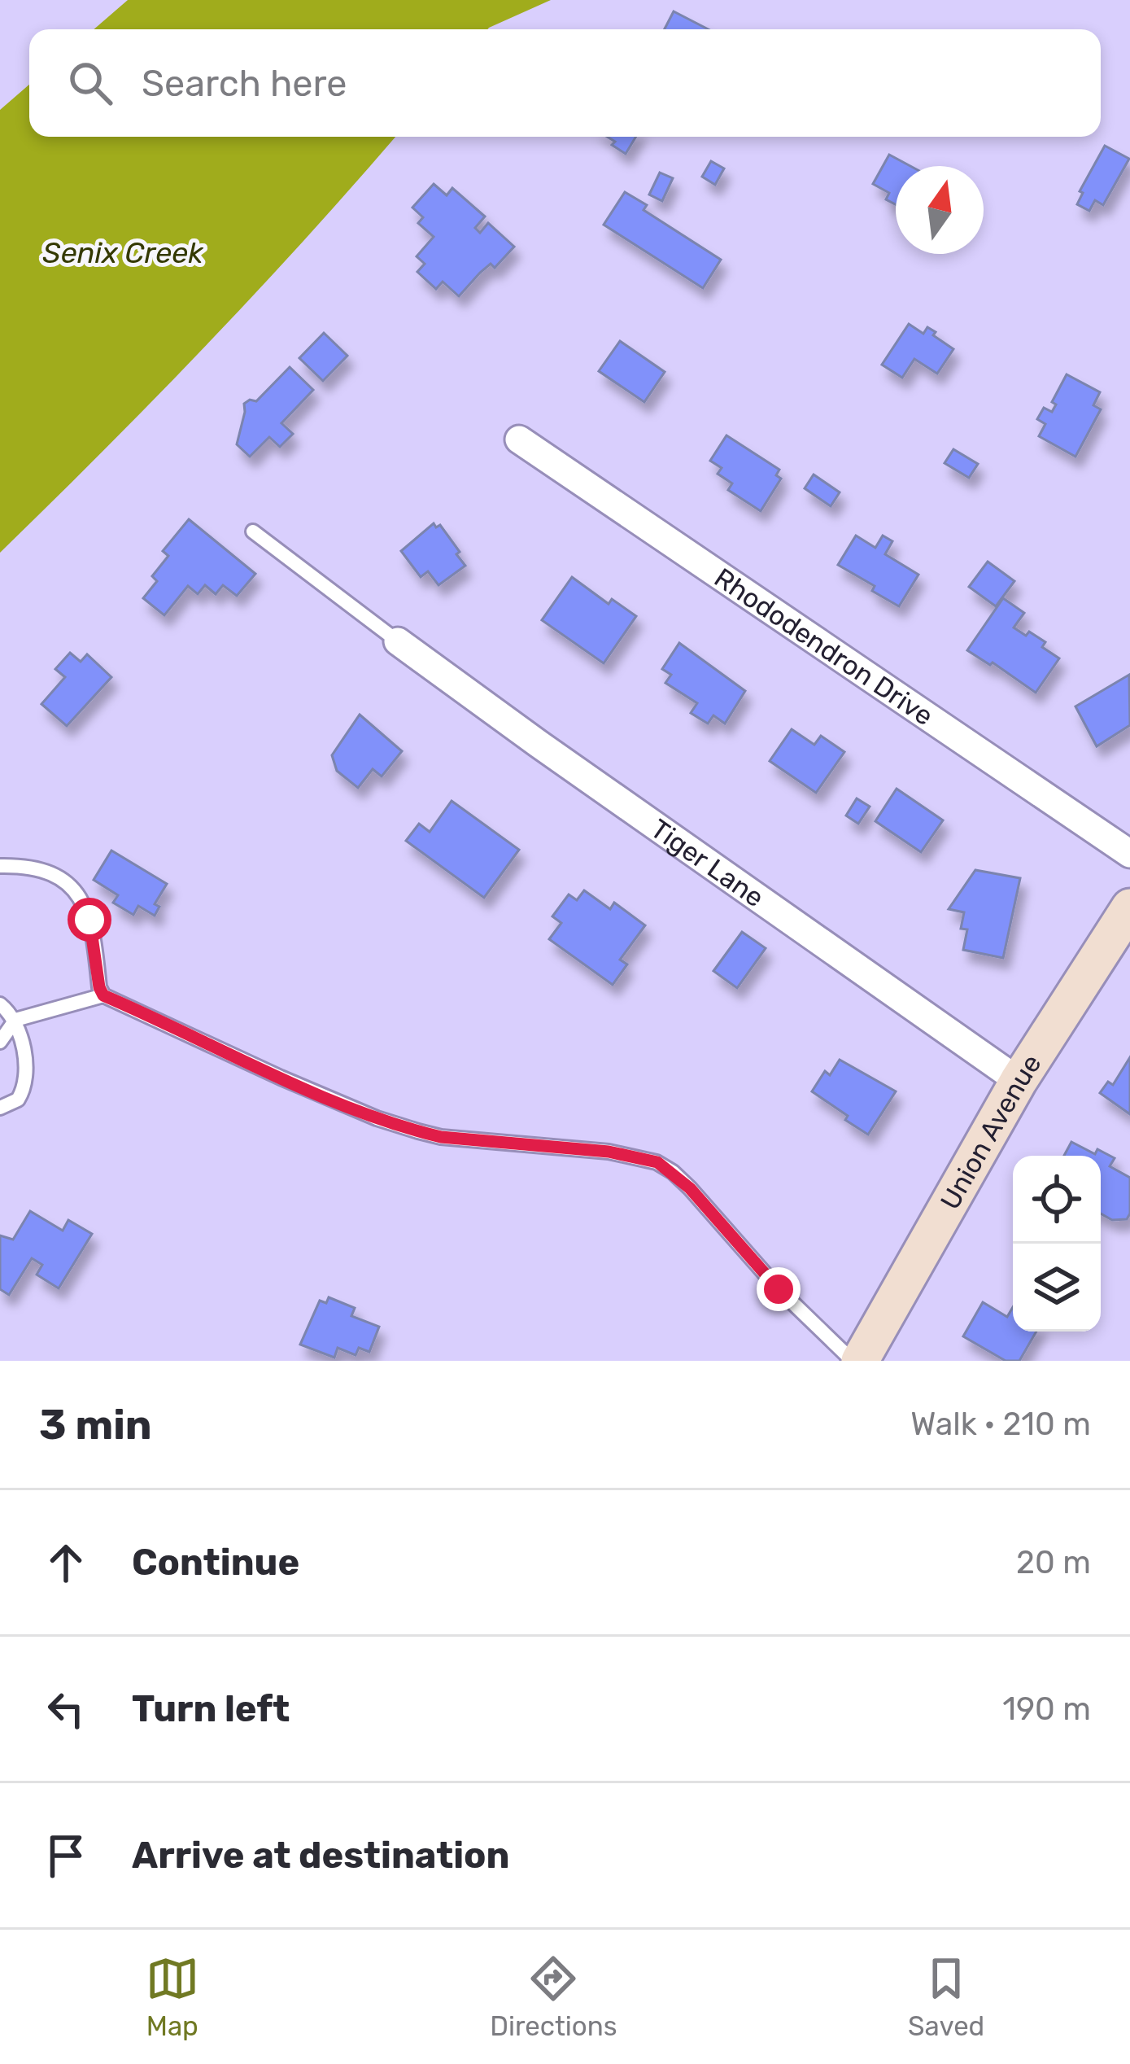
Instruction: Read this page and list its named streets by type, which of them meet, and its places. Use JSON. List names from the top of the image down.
{
  "streets": {
    "street": ["Rhododendron Drive", "Tiger Lane", "Union Avenue"]
  },
  "crossings": [
    ["Tiger Lane", "Union Avenue"]
  ],
  "water": ["Senix Creek"],
  "north": "top",
  "page": {
    "search": "Search here",
    "heading": ["3 min", "Walk · 210 m"],
    "list": [
      ["Continue", "20 m"],
      ["Turn left", "190 m"],
      "Arrive at destination"
    ],
    "nav": ["Map", "Directions", "Saved"]
  }
}
